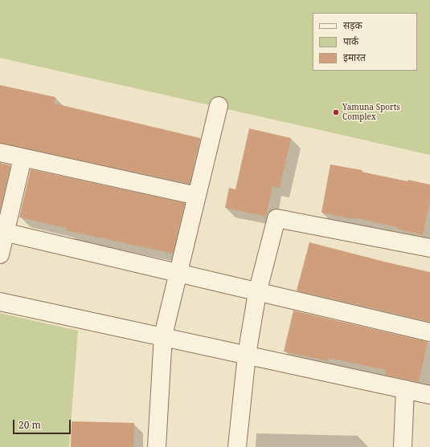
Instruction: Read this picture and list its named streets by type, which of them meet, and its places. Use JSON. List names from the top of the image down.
{
  "places": ["Yamuna Sports Complex"],
  "legend": ["सड़क", "पार्क", "इमारत"],
  "scale_bar": "20 m"
}
